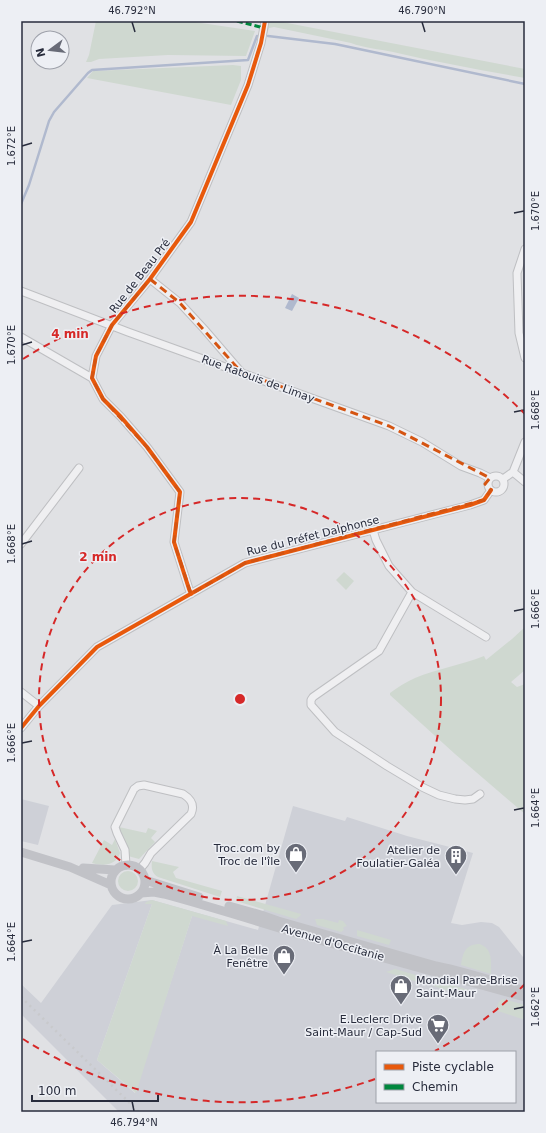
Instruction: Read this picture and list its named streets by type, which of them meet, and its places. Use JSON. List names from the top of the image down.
{
  "streets": {
    "main road": ["Avenue d'Occitanie"],
    "street": ["Rue de Beau Pré", "Rue Ratouis de Limay", "Rue du Préfet Dalphonse"]
  },
  "crossings": [
    ["Rue de Beau Pré", "Rue Ratouis de Limay"],
    ["Rue Ratouis de Limay", "Rue du Préfet Dalphonse"]
  ],
  "places": {
    "shop": ["Troc.com by Troc de l'île", "À La Belle Fenêtre", "Mondial Pare-Brise Saint-Maur"],
    "building": ["Atelier de Foulatier-Galéa"],
    "supermarket": ["E.Leclerc Drive Saint-Maur / Cap-Sud"]
  },
  "legend": ["Piste cyclable", "Chemin"],
  "scale_bar": "100 m",
  "north": "left",
  "coordinates": [
    "46.792°N",
    "46.790°N",
    "1.672°E",
    "1.670°E",
    "1.668°E",
    "1.666°E",
    "1.664°E",
    "1.662°E",
    "46.794°N"
  ],
  "rings": ["4 min", "2 min"]
}
